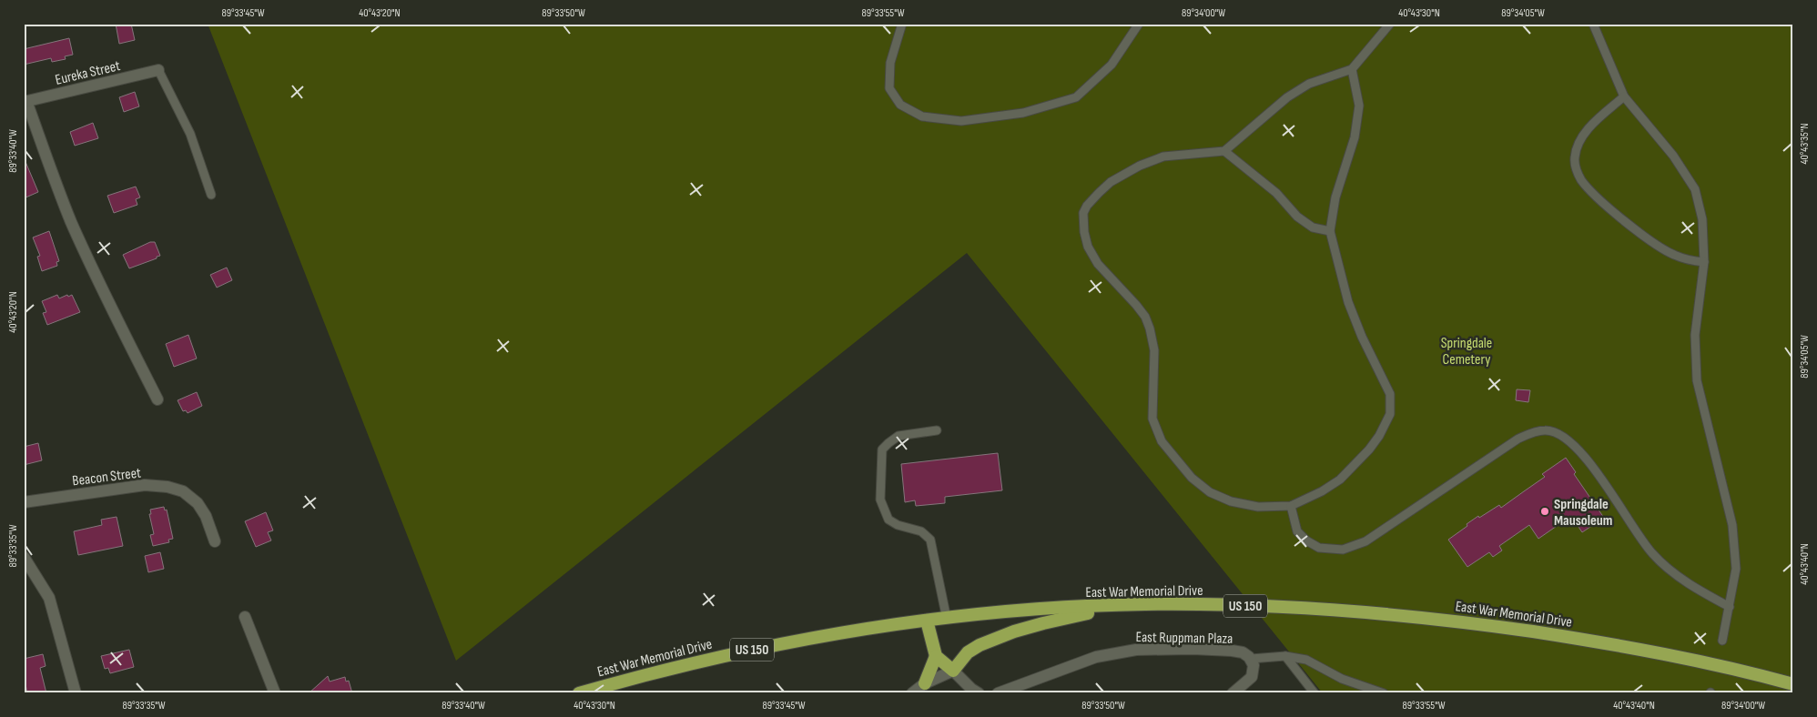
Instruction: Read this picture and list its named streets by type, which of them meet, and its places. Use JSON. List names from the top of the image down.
{
  "streets": {
    "highway": ["East War Memorial Drive", "US 150"],
    "street": ["Eureka Street", "Beacon Street", "East Ruppman Plaza"]
  },
  "parks": ["Springdale Cemetery"],
  "places": ["Springdale Mausoleum"],
  "coordinates": [
    "89°33'45\"W",
    "40°43'20\"N",
    "89°33'50\"W",
    "89°33'55\"W",
    "89°34'00\"W",
    "40°43'30\"N",
    "89°34'05\"W",
    "40°43'35\"N",
    "89°33'40\"W",
    "89°33'35\"W",
    "40°43'40\"N"
  ]
}
